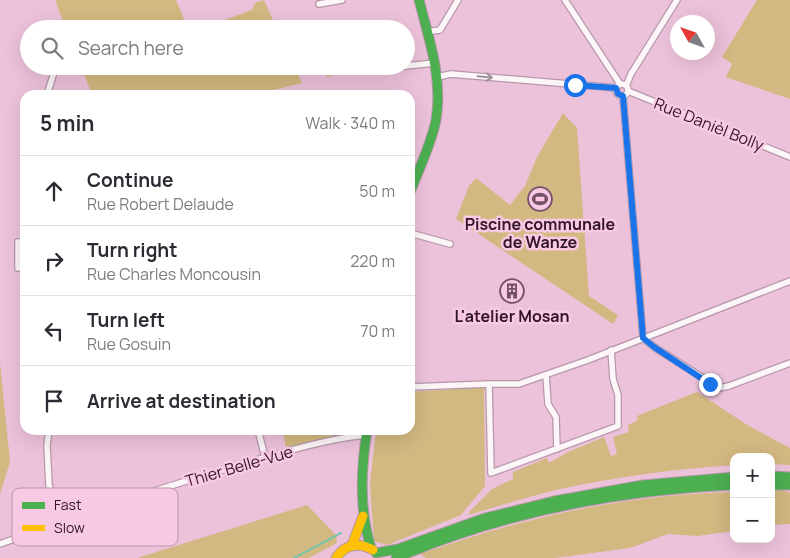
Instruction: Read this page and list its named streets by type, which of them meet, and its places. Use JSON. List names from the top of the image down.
{
  "streets": {
    "street": ["Rue Danièl Bolly", "Thier Belle-Vue"]
  },
  "one_way": ["Rue Danièl Bolly"],
  "places": {
    "sports": ["Piscine communale de Wanze"],
    "building": ["L'atelier Mosan"]
  },
  "legend": ["Fast", "Slow"],
  "north": "top left",
  "page": {
    "search": "Search here",
    "heading": ["5 min", "Walk · 340 m"],
    "list": [
      ["Continue", "Rue Robert Delaude", "50 m"],
      ["Turn right", "Rue Charles Moncousin", "220 m"],
      ["Turn left", "Rue Gosuin", "70 m"],
      "Arrive at destination"
    ],
    "map_buttons": ["+", "−"]
  }
}
